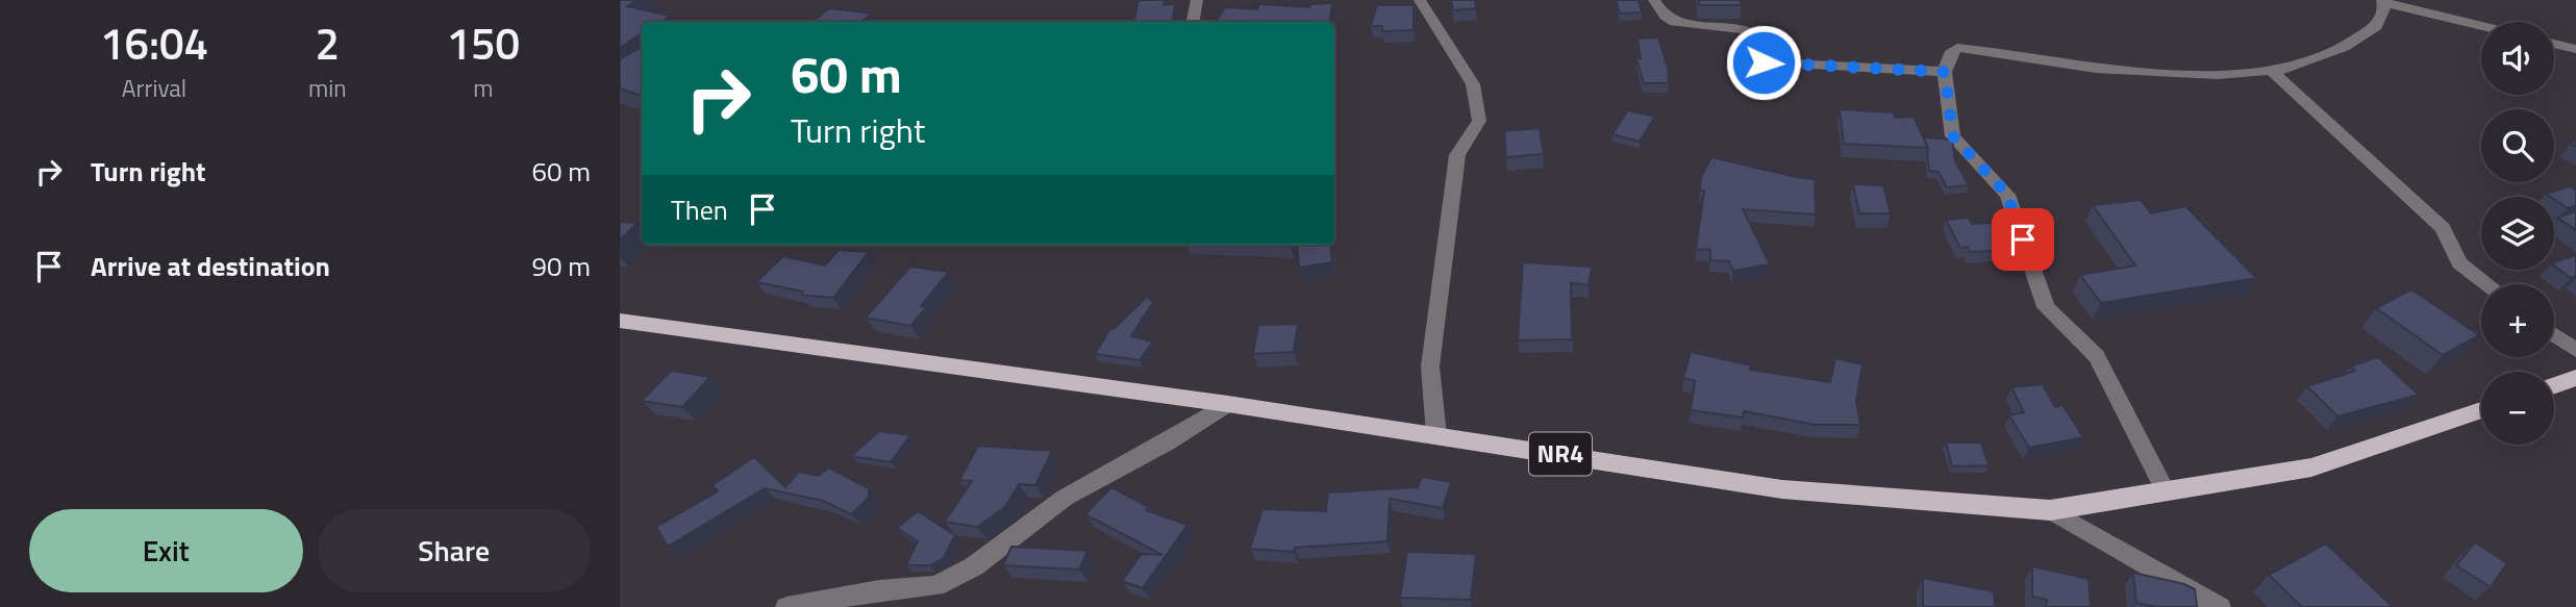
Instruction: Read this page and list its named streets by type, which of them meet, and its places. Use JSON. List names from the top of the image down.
{
  "streets": {
    "highway": ["NR4"]
  },
  "page": {
    "eta": [
      "16:04",
      "Arrival",
      "2",
      "min",
      "150",
      "m"
    ],
    "map_buttons": ["+", "−"],
    "turn": ["60 m", "Turn right"],
    "list": [
      {
        "name": "Turn right",
        "value": "60 m"
      },
      {
        "name": "Arrive at destination",
        "value": "90 m"
      }
    ],
    "then": "Then",
    "buttons": ["Exit", "Share"]
  }
}
